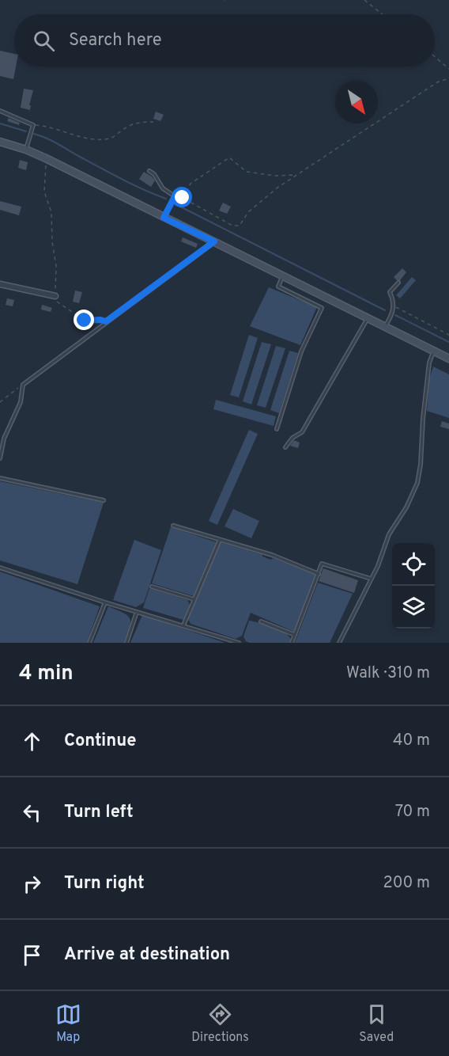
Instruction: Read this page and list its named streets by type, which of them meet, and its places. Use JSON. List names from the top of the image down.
{
  "north": "bottom right",
  "page": {
    "search": "Search here",
    "heading": ["4 min", "Walk · 310 m"],
    "list": [
      ["Continue", "40 m"],
      ["Turn left", "70 m"],
      ["Turn right", "200 m"],
      "Arrive at destination"
    ],
    "nav": ["Map", "Directions", "Saved"]
  }
}
